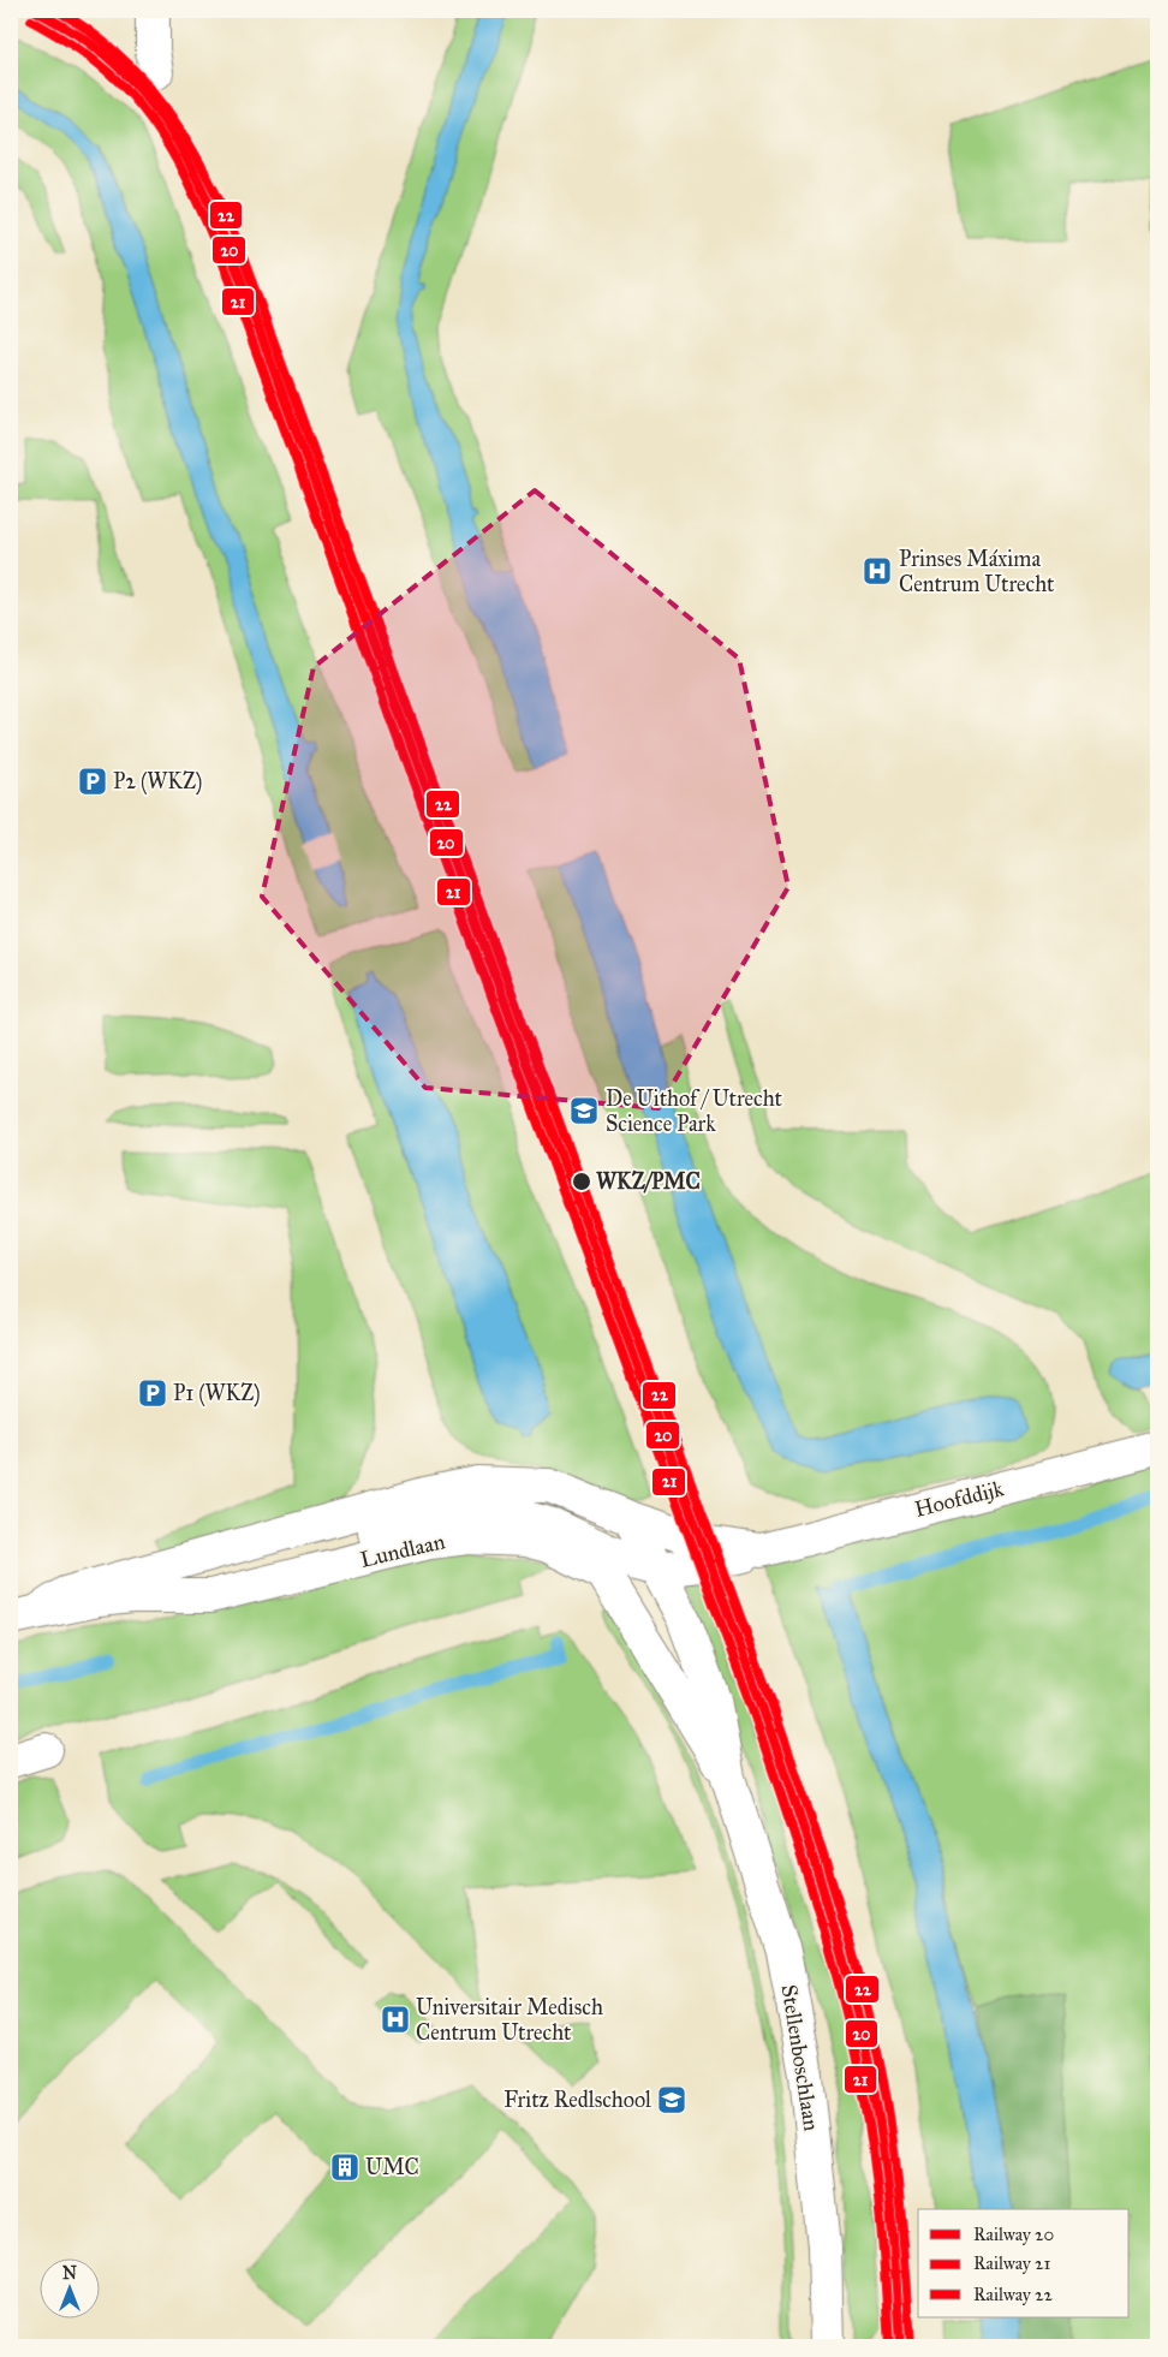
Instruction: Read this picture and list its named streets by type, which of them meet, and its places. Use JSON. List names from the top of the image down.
{
  "streets": {
    "main road": ["Hoofddijk", "Lundlaan", "Stellenboschlaan"]
  },
  "crossings": [
    ["Hoofddijk", "Lundlaan"],
    ["Hoofddijk", "Stellenboschlaan"],
    ["Lundlaan", "Stellenboschlaan"]
  ],
  "places": {
    "hospital": ["Prinses Máxima Centrum Utrecht", "Universitair Medisch Centrum Utrecht"],
    "parking": ["P2 (WKZ)", "P1 (WKZ)"],
    "school or university": ["De Uithof / Utrecht Science Park", "Fritz Redlschool"],
    "other": ["WKZ/PMC"],
    "building": ["UMC"]
  },
  "lines": ["rail line 20", "rail line 22", "rail line 21"],
  "legend": ["Railway 20", "Railway 21", "Railway 22"],
  "north": "top"
}
